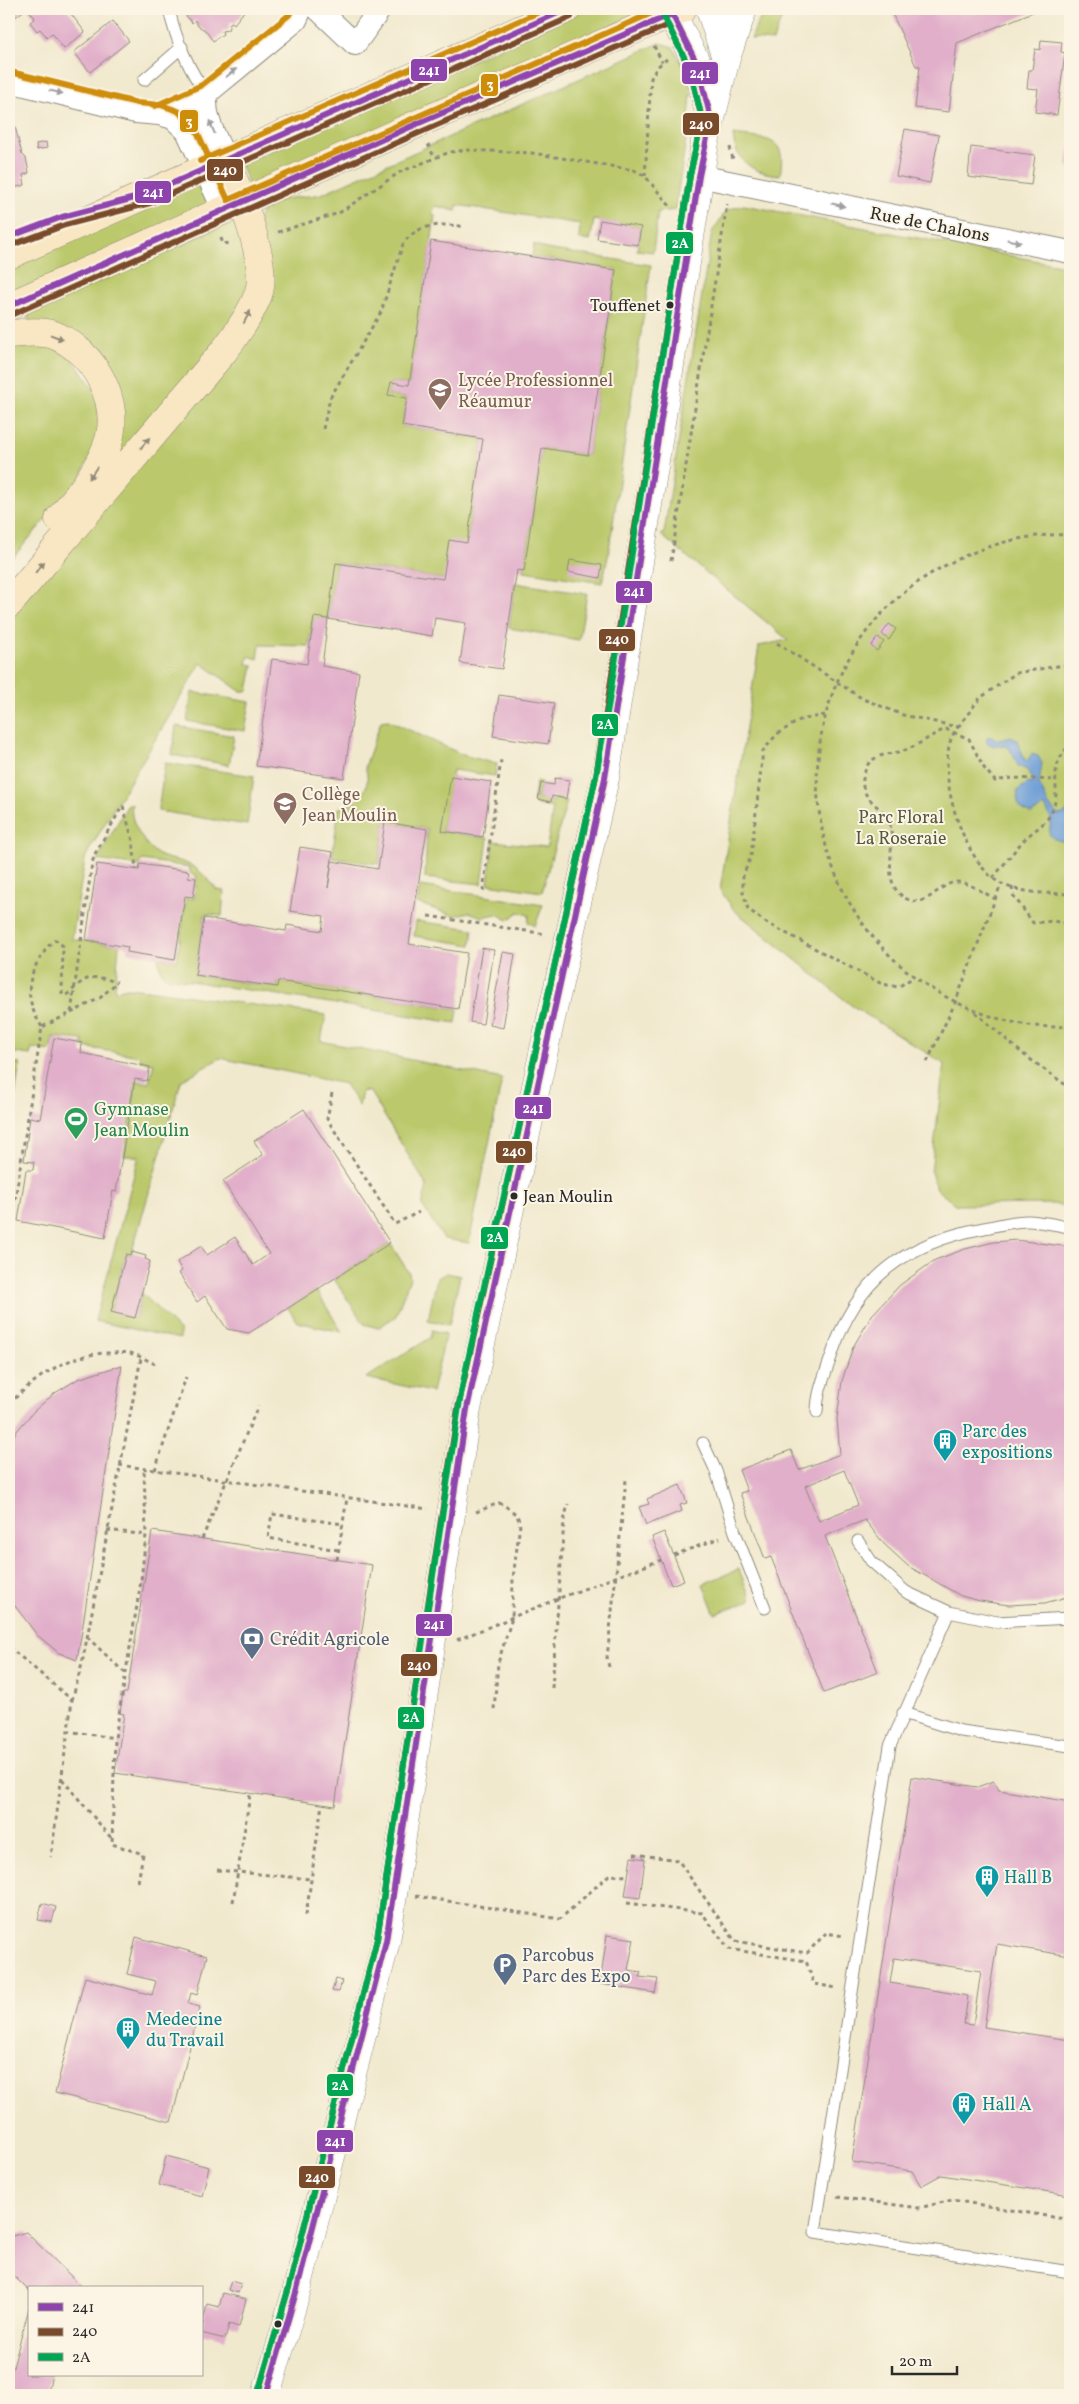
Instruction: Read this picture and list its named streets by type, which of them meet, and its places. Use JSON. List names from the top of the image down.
{
  "streets": {
    "street": ["Rue de Chalons"]
  },
  "one_way": ["Rue de Chalons"],
  "parks": ["Parc Floral La Roseraie"],
  "places": {
    "other": ["Touffenet", "Jean Moulin"],
    "school or university": ["Lycée Professionnel Réaumur", "Collège Jean Moulin"],
    "sports": ["Gymnase Jean Moulin"],
    "building": [
      "Parc des expositions",
      "Hall B",
      "Medecine du Travail",
      "Hall A"
    ],
    "bank": ["Crédit Agricole"],
    "parking": ["Parcobus Parc des Expo"]
  },
  "lines": [
    "transit line 241",
    "transit line 2A",
    "transit line 3",
    "transit line 240"
  ],
  "legend": ["241", "240", "2A"],
  "scale_bar": "20 m"
}
